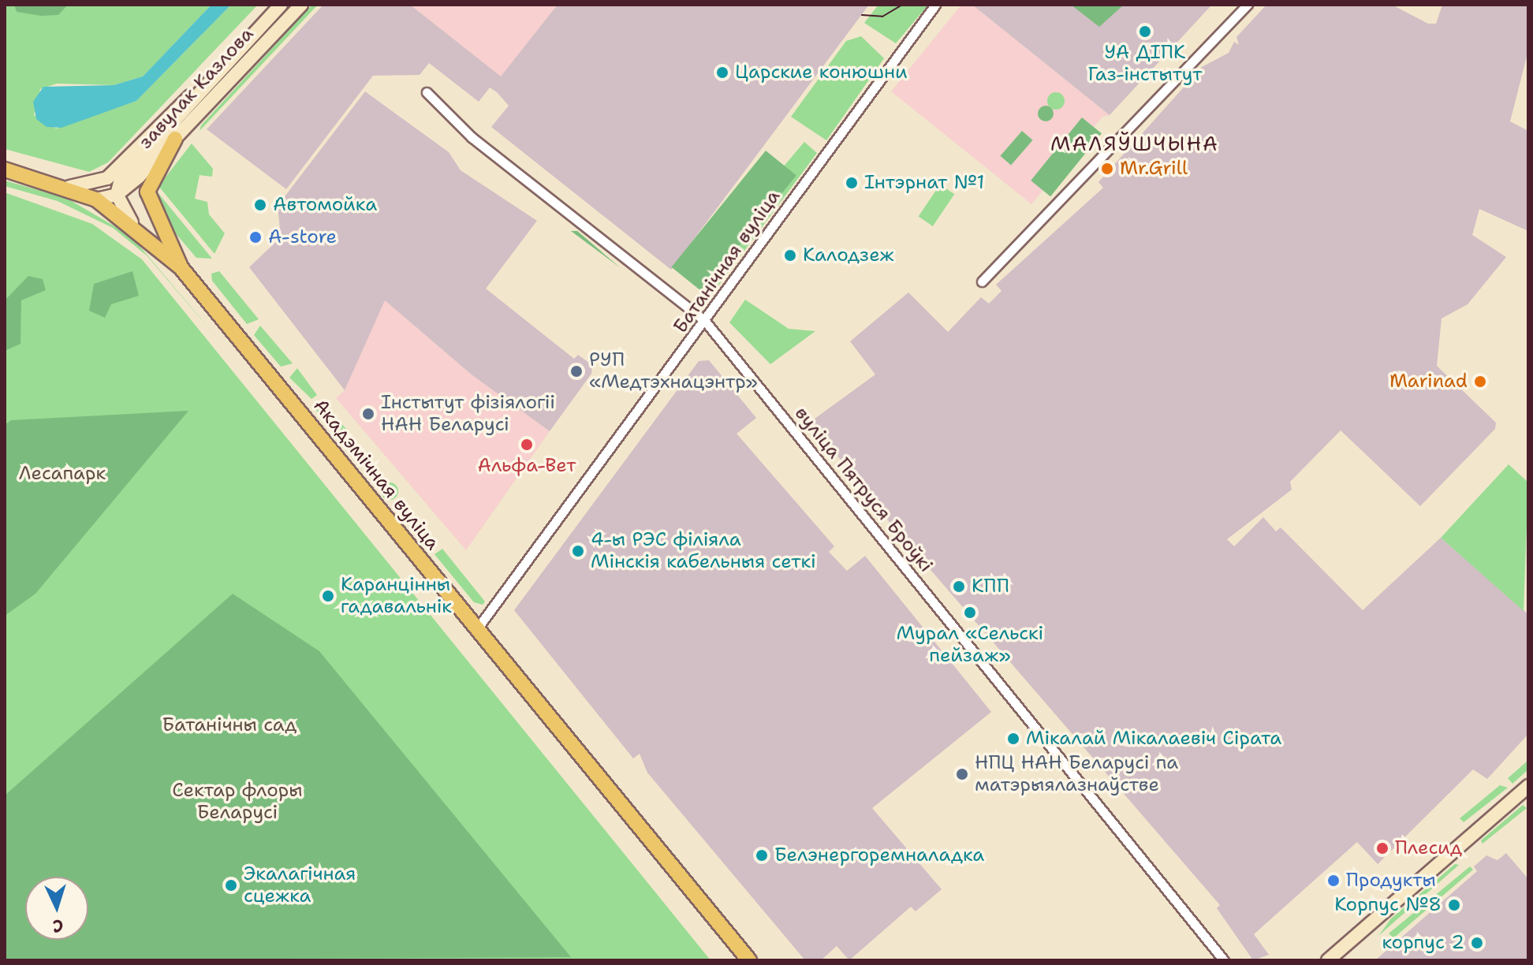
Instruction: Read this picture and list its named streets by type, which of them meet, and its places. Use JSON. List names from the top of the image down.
{
  "streets": {
    "main road": ["завулак Казлова", "Акадэмічная вуліца"],
    "street": ["Батанічная вуліца", "вуліца Пятруся Броўкі"]
  },
  "crossings": [
    ["завулак Казлова", "Акадэмічная вуліца"],
    ["Батанічная вуліца", "Акадэмічная вуліца"],
    ["Батанічная вуліца", "вуліца Пятруся Броўкі"]
  ],
  "districts": ["МАЛЯЎШЧЫНА"],
  "parks": ["Лесапарк", "Батанічны сад", "Сектар флоры Беларусі"],
  "places": [
    "УА ДІПК Газ-інстытут",
    "Царские конюшни",
    "Mr.Grill",
    "Інтэрнат №1",
    "Автомойка",
    "А-store",
    "Калодзеж",
    "РУП «Медтэхнацэнтр»",
    "Marinad",
    "Інстытут фізіялогіі НАН Беларусі",
    "Альфа-Вет",
    "4-ы РЭС філіяла Мінскія кабельныя сеткі",
    "КПП",
    "Каранцінны гадавальнік",
    "Мурал «Сельскі пейзаж»",
    "Мікалай Мікалаевіч Сірата",
    "НПЦ НАН Беларусі па матэрыялазнаўстве",
    "Плесид",
    "Белэнергоремналадка",
    "Продукты",
    "Экалагічная сцежка",
    "Корпус №8",
    "корпус 2"
  ],
  "north": "bottom"
}
